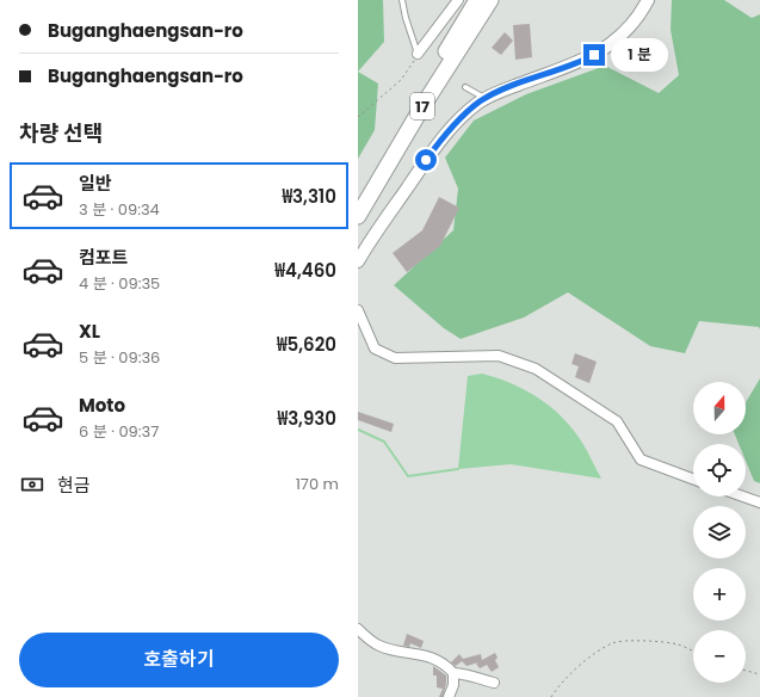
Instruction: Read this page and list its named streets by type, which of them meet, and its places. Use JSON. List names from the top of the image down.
{
  "streets": {
    "highway": ["17"]
  },
  "north": "top",
  "page": {
    "banner": ["Buganghaengsan-ro", "Buganghaengsan-ro"],
    "bubble": "1 분",
    "heading": "차량 선택",
    "list": [
      {
        "name": "일반",
        "note": "3 분 · 09:34",
        "value": "₩3,310"
      },
      {
        "name": "컴포트",
        "note": "4 분 · 09:35",
        "value": "₩4,460"
      },
      {
        "name": "XL",
        "note": "5 분 · 09:36",
        "value": "₩5,620"
      },
      {
        "name": "Moto",
        "note": "6 분 · 09:37",
        "value": "₩3,930"
      }
    ],
    "map_buttons": ["+", "−"],
    "pay": ["현금", "170 m"],
    "buttons": "호출하기"
  }
}
